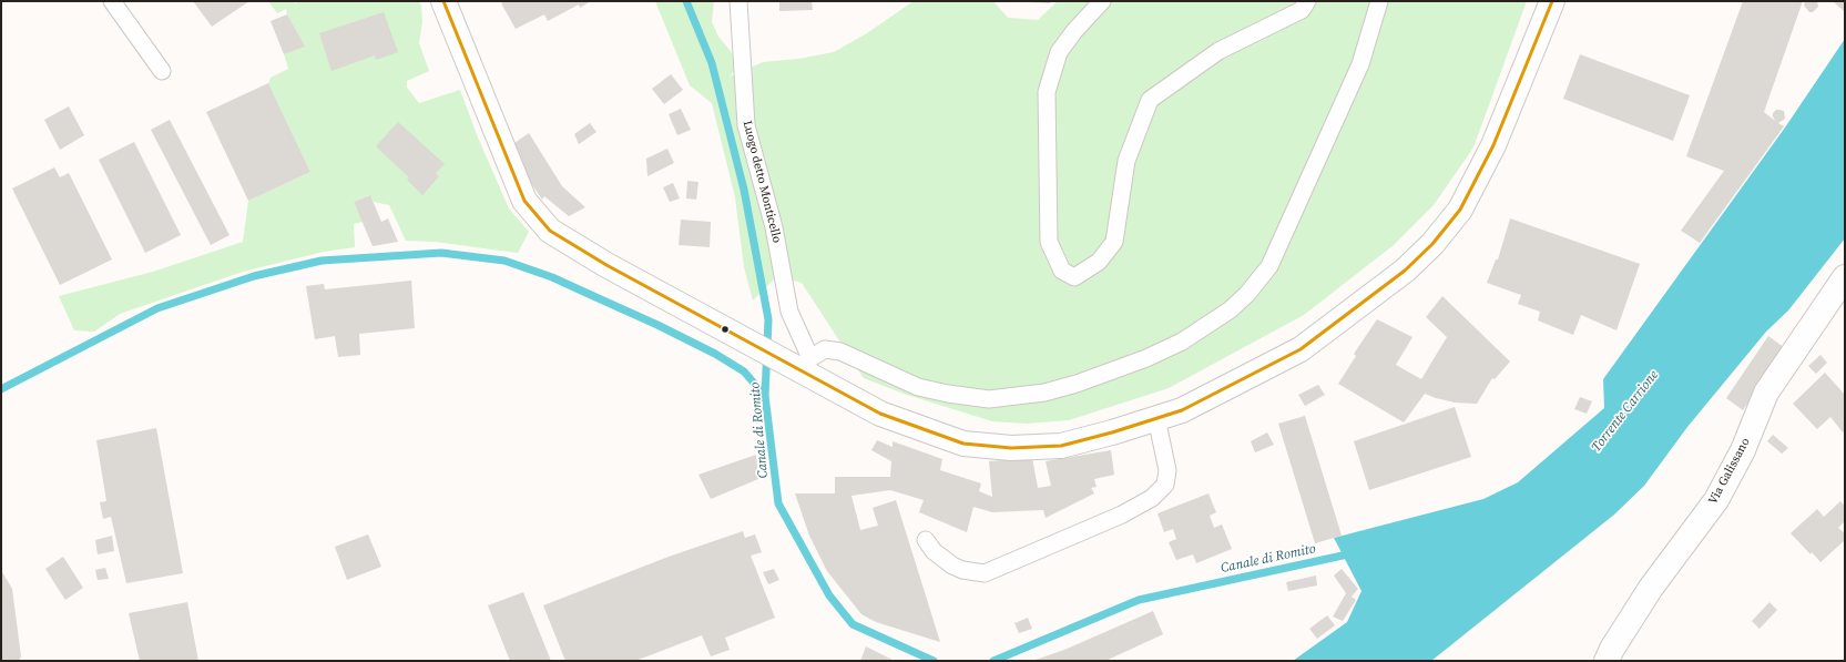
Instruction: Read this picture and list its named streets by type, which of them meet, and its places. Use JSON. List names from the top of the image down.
{
  "streets": {
    "main road": ["Via Galissano"],
    "lane": ["Luogo detto Monticello"]
  },
  "water": ["Torrente Carrione", "Canale di Romito"]
}
